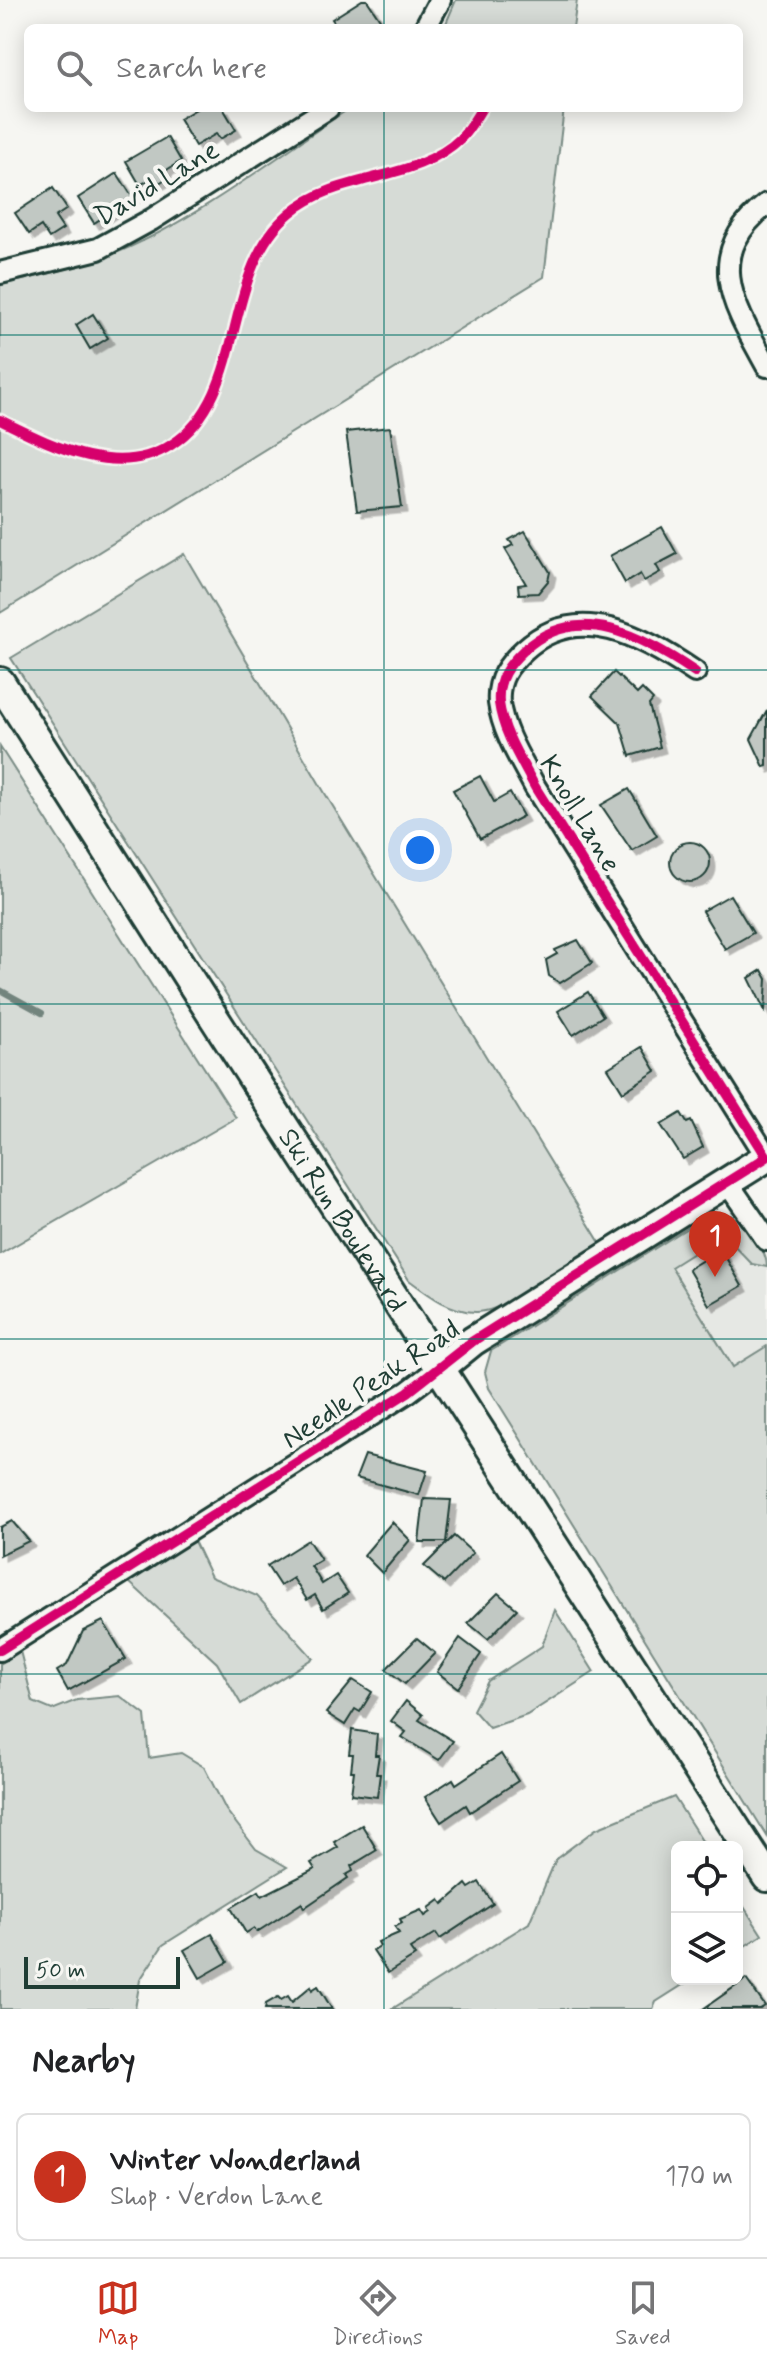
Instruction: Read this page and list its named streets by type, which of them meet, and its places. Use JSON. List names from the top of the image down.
{
  "streets": {
    "street": [
      "David Lane",
      "Knoll Lane",
      "Ski Run Boulevard",
      "Needle Peak Road"
    ]
  },
  "crossings": [
    ["Knoll Lane", "Needle Peak Road"],
    ["Ski Run Boulevard", "Needle Peak Road"]
  ],
  "scale_bar": "50 m",
  "page": {
    "search": "Search here",
    "pins": "1",
    "scale": "50 m",
    "heading": "Nearby",
    "list": [
      {
        "mark": "1",
        "name": "Winter Wonderland",
        "note": "Shop · Verdon Lane",
        "value": "170 m"
      }
    ],
    "nav": ["Map", "Directions", "Saved"]
  }
}
